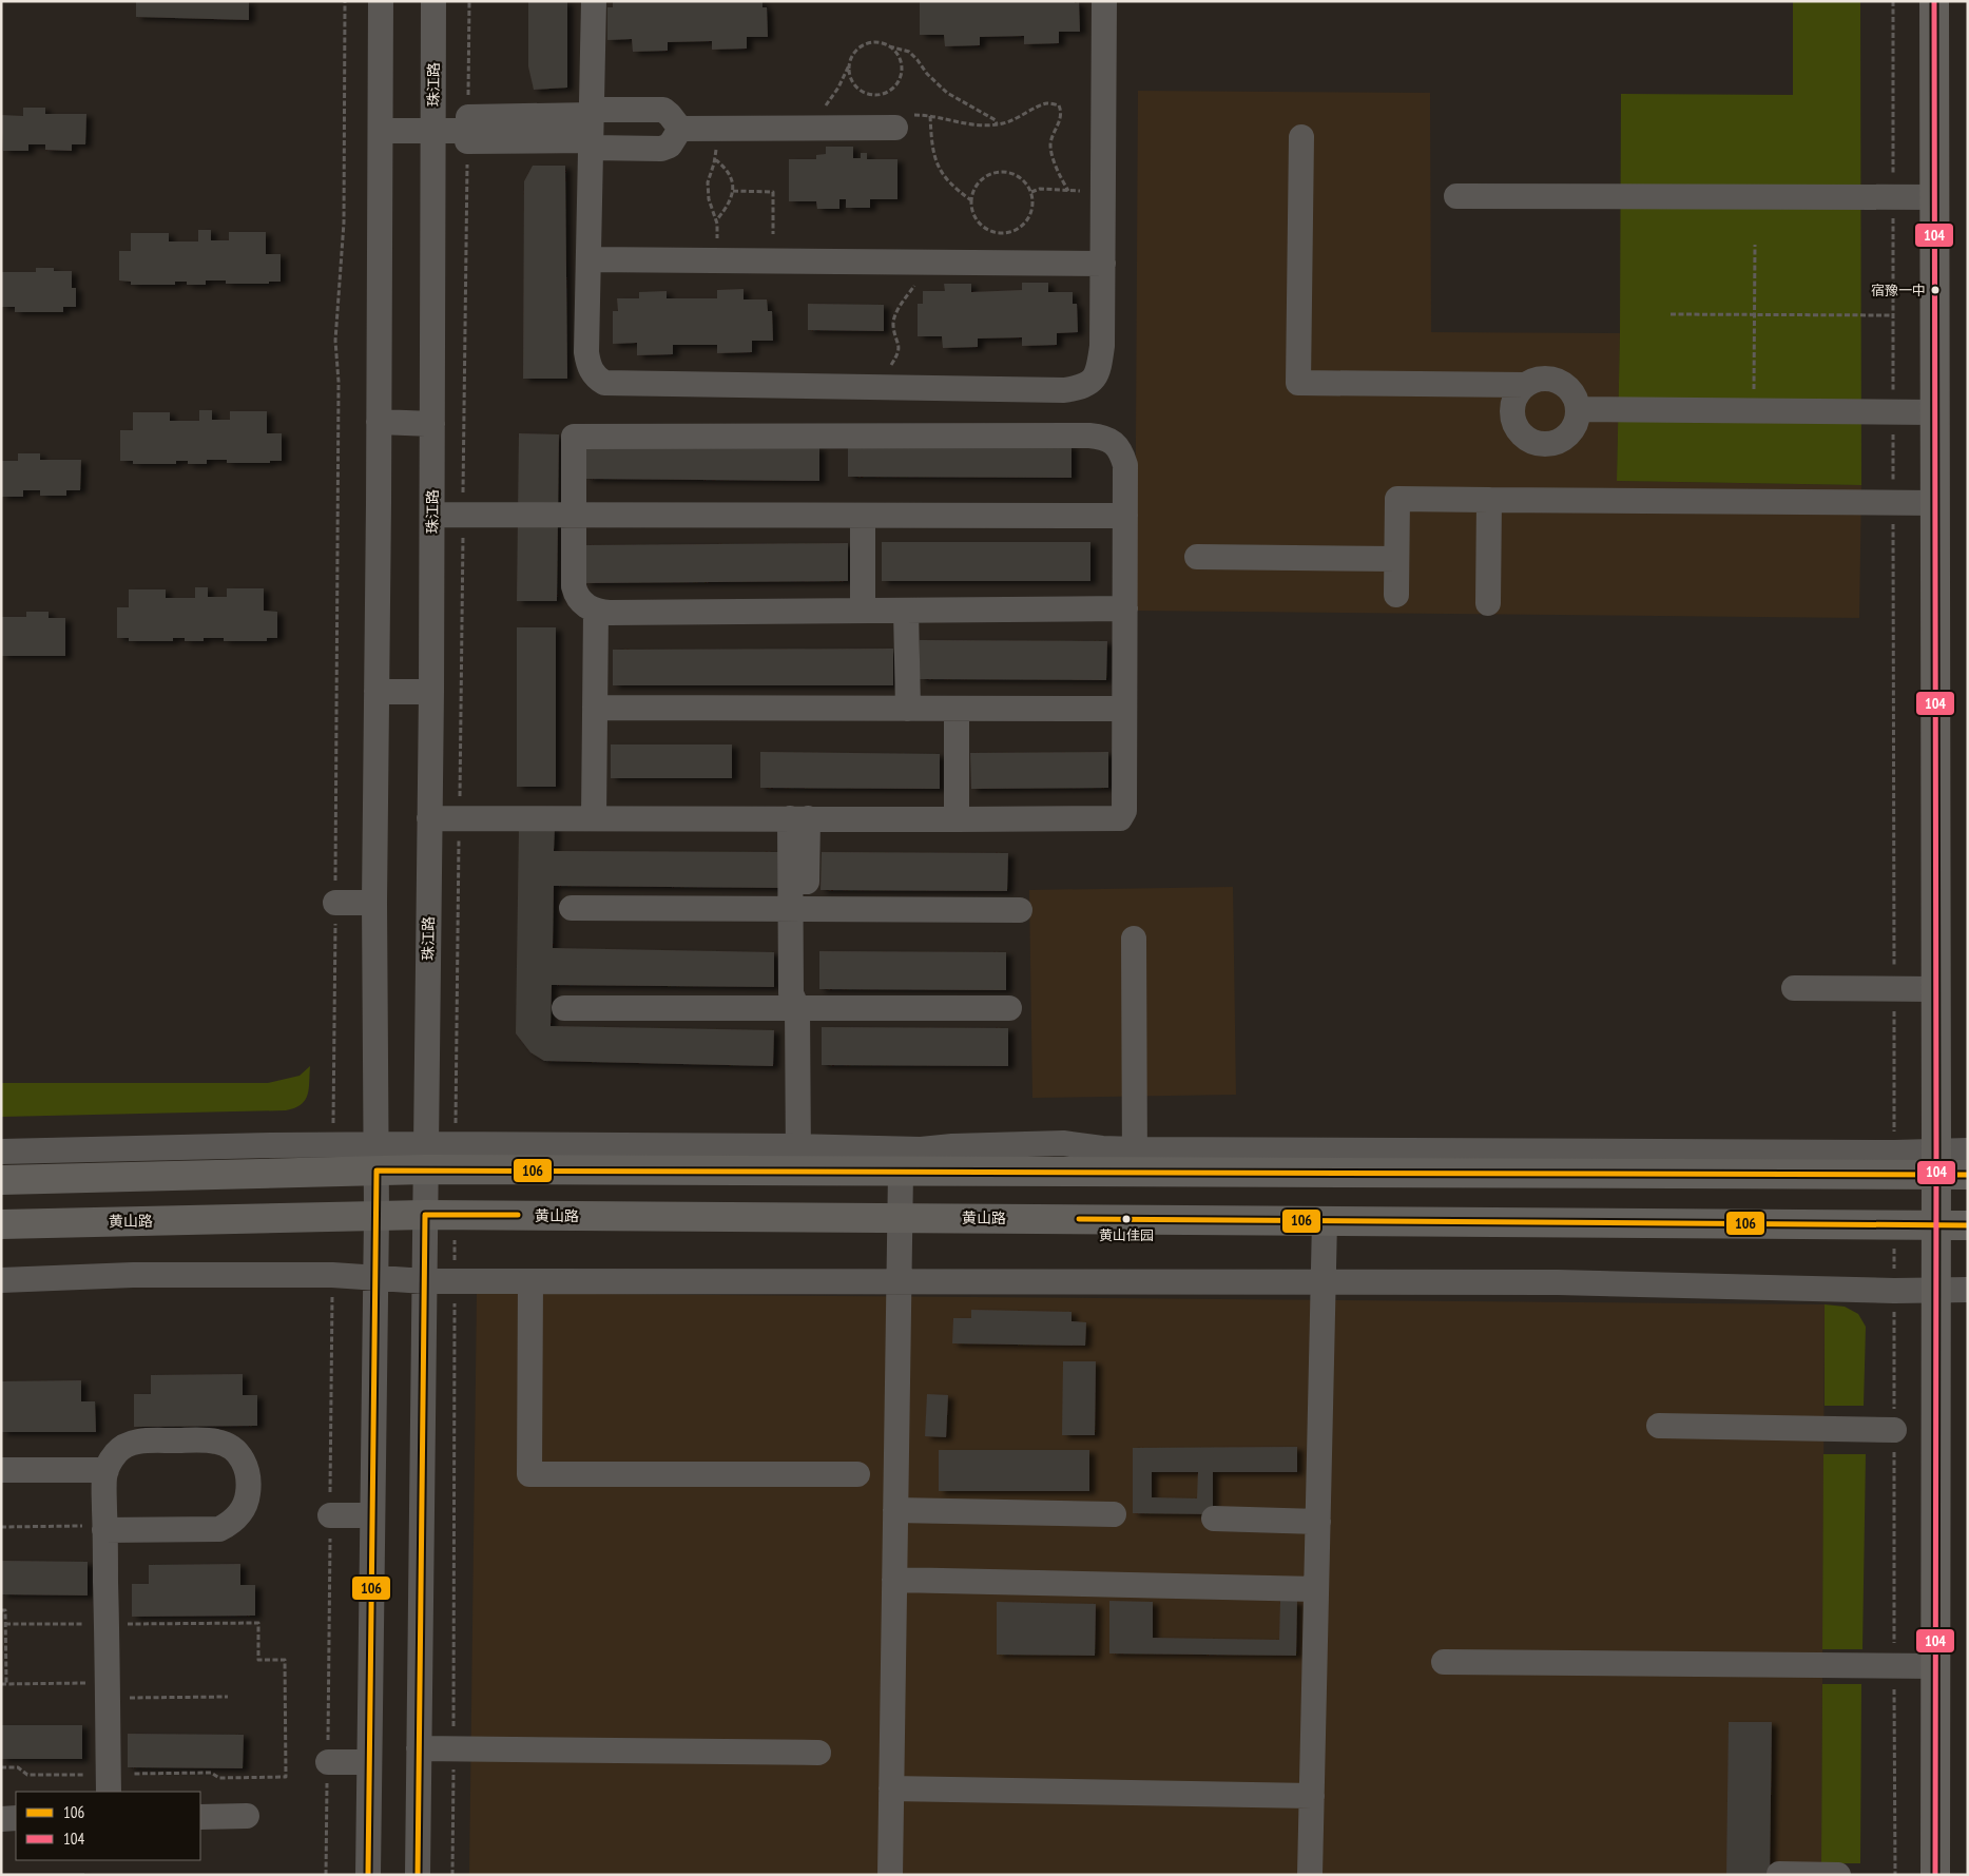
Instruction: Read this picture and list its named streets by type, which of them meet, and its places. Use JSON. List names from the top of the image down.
{
  "streets": {
    "main road": ["黄山路"],
    "street": ["珠江路"]
  },
  "crossings": [
    ["珠江路", "黄山路"]
  ],
  "places": ["宿豫一中", "黄山佳园"],
  "lines": ["transit line 104", "transit line 106"],
  "legend": ["106", "104"]
}
